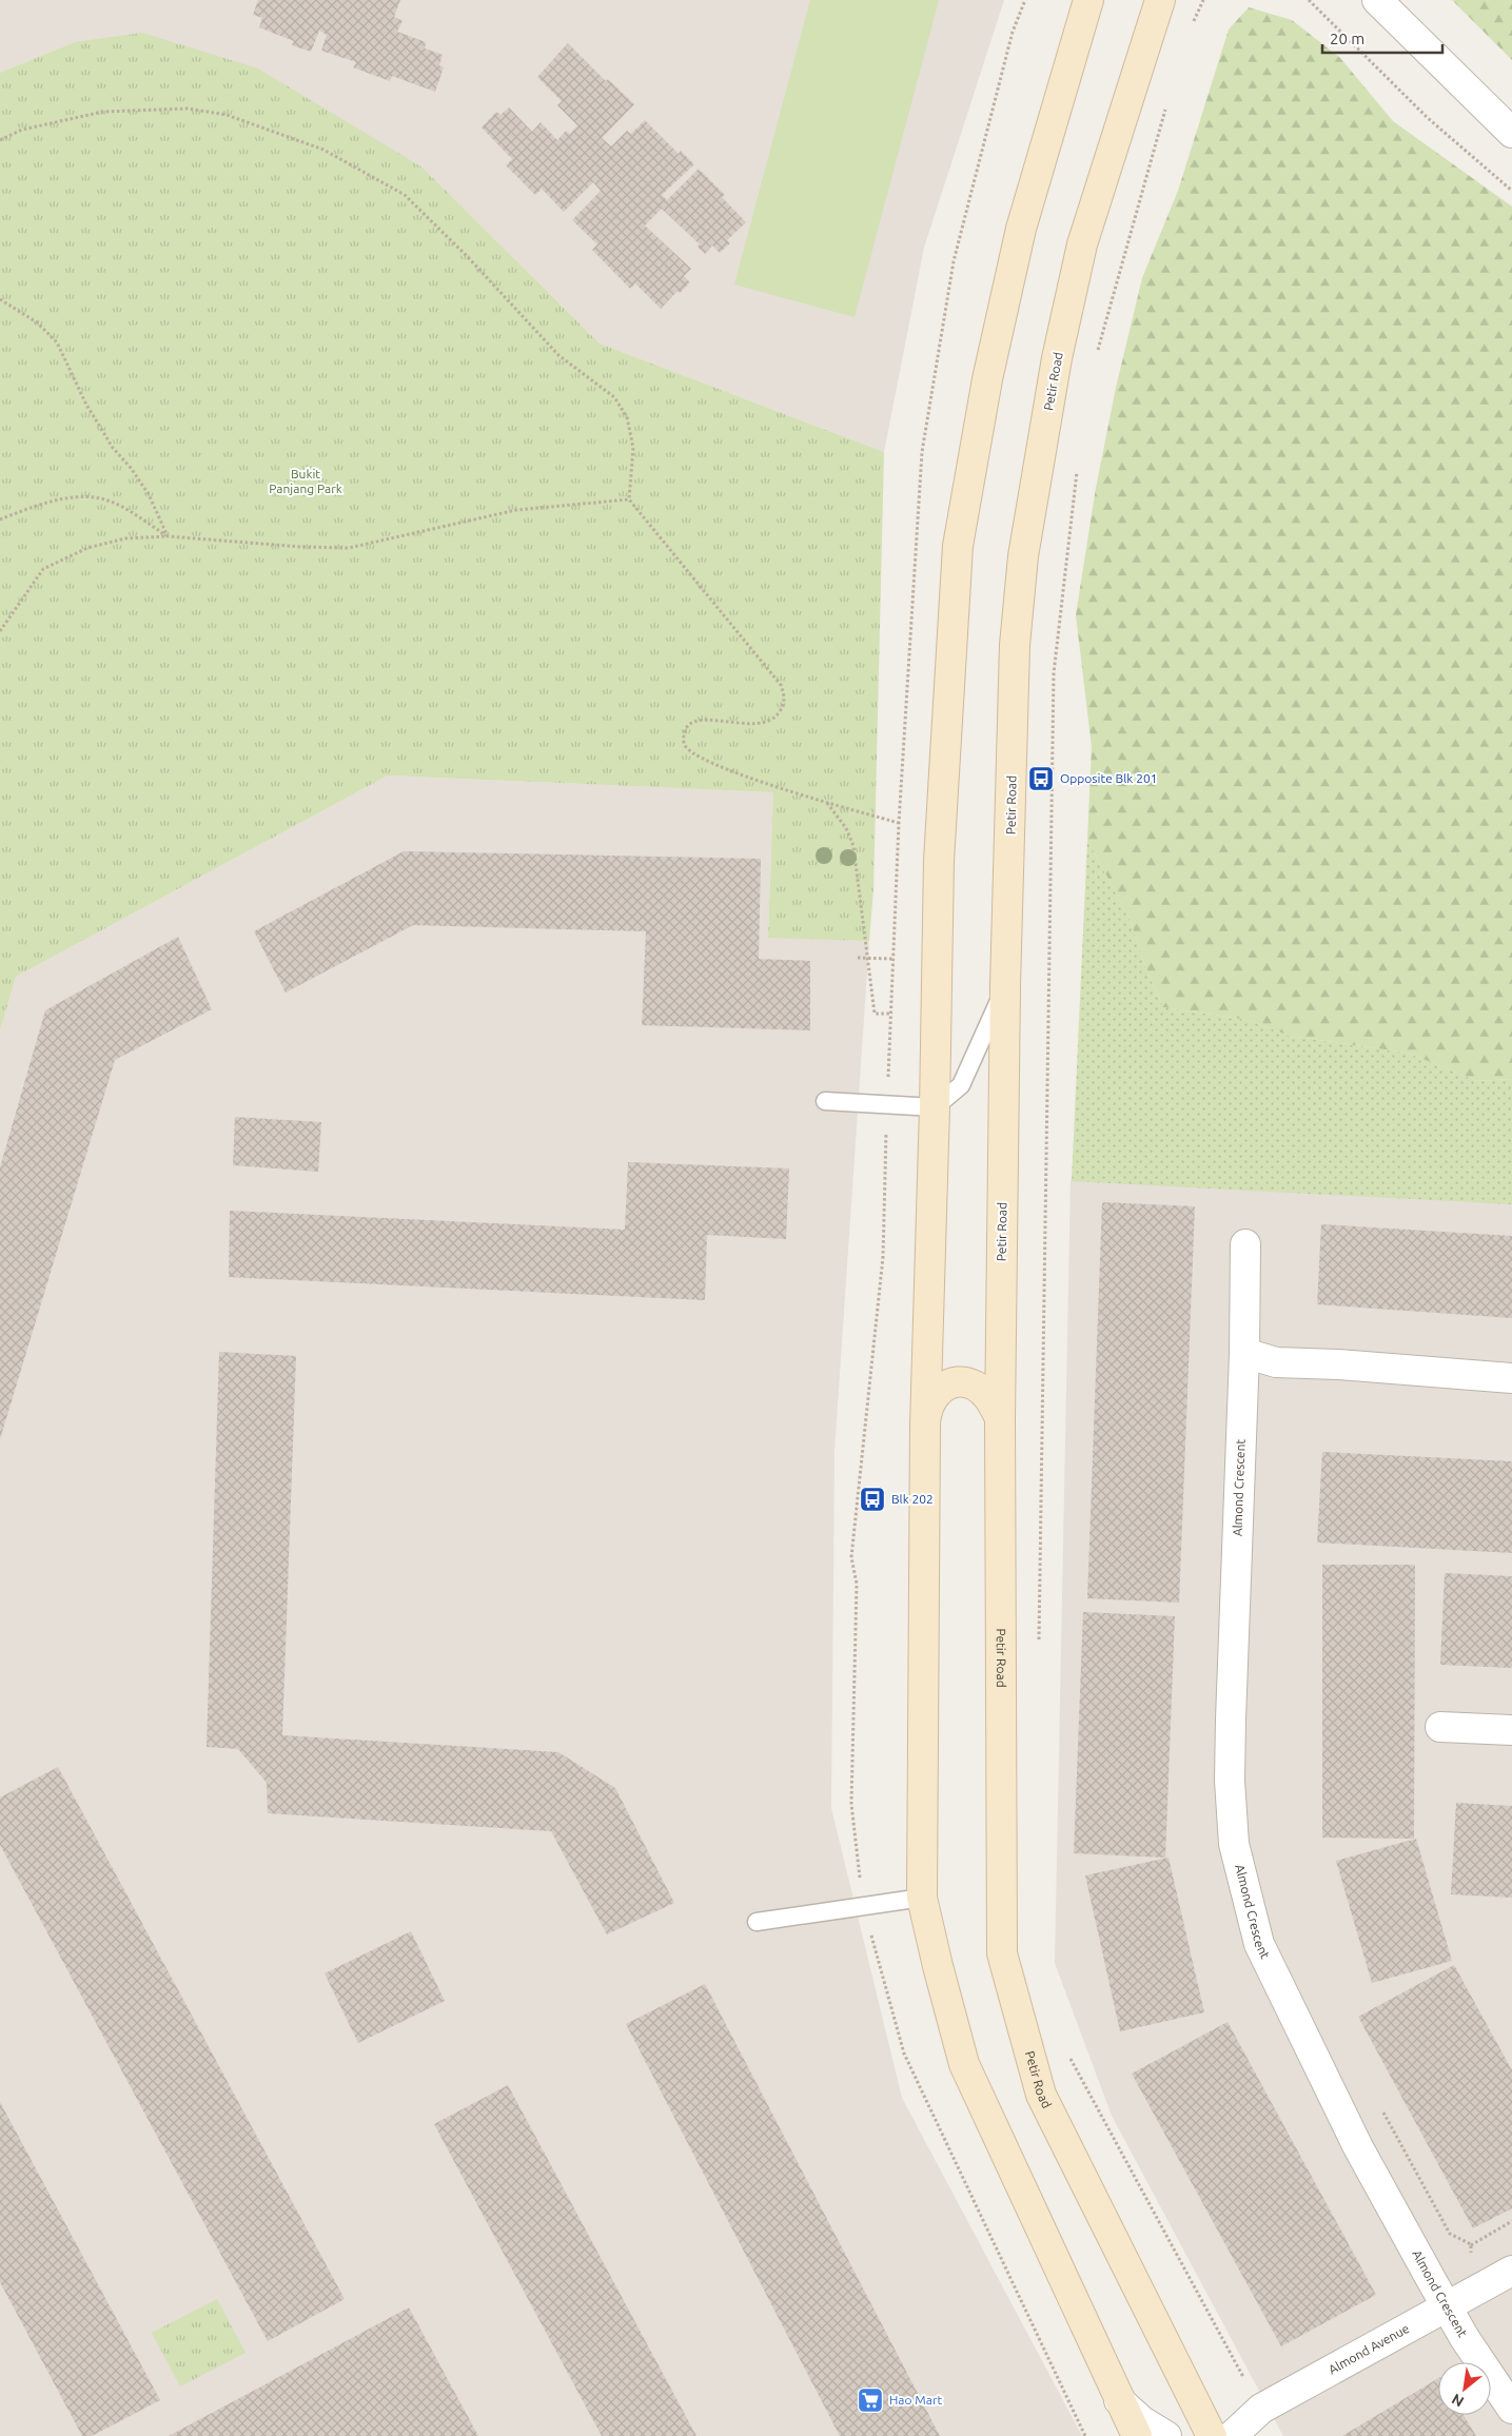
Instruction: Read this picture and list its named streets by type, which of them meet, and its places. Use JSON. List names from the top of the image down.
{
  "streets": {
    "main road": ["Petir Road"],
    "street": ["Almond Crescent", "Almond Avenue"]
  },
  "crossings": [
    ["Almond Crescent", "Almond Avenue"]
  ],
  "parks": ["Bukit Panjang Park"],
  "places": {
    "bus stop": ["Opposite Blk 201", "Blk 202"],
    "supermarket": ["Hao Mart"]
  },
  "scale_bar": "20 m",
  "north": "bottom left"
}
